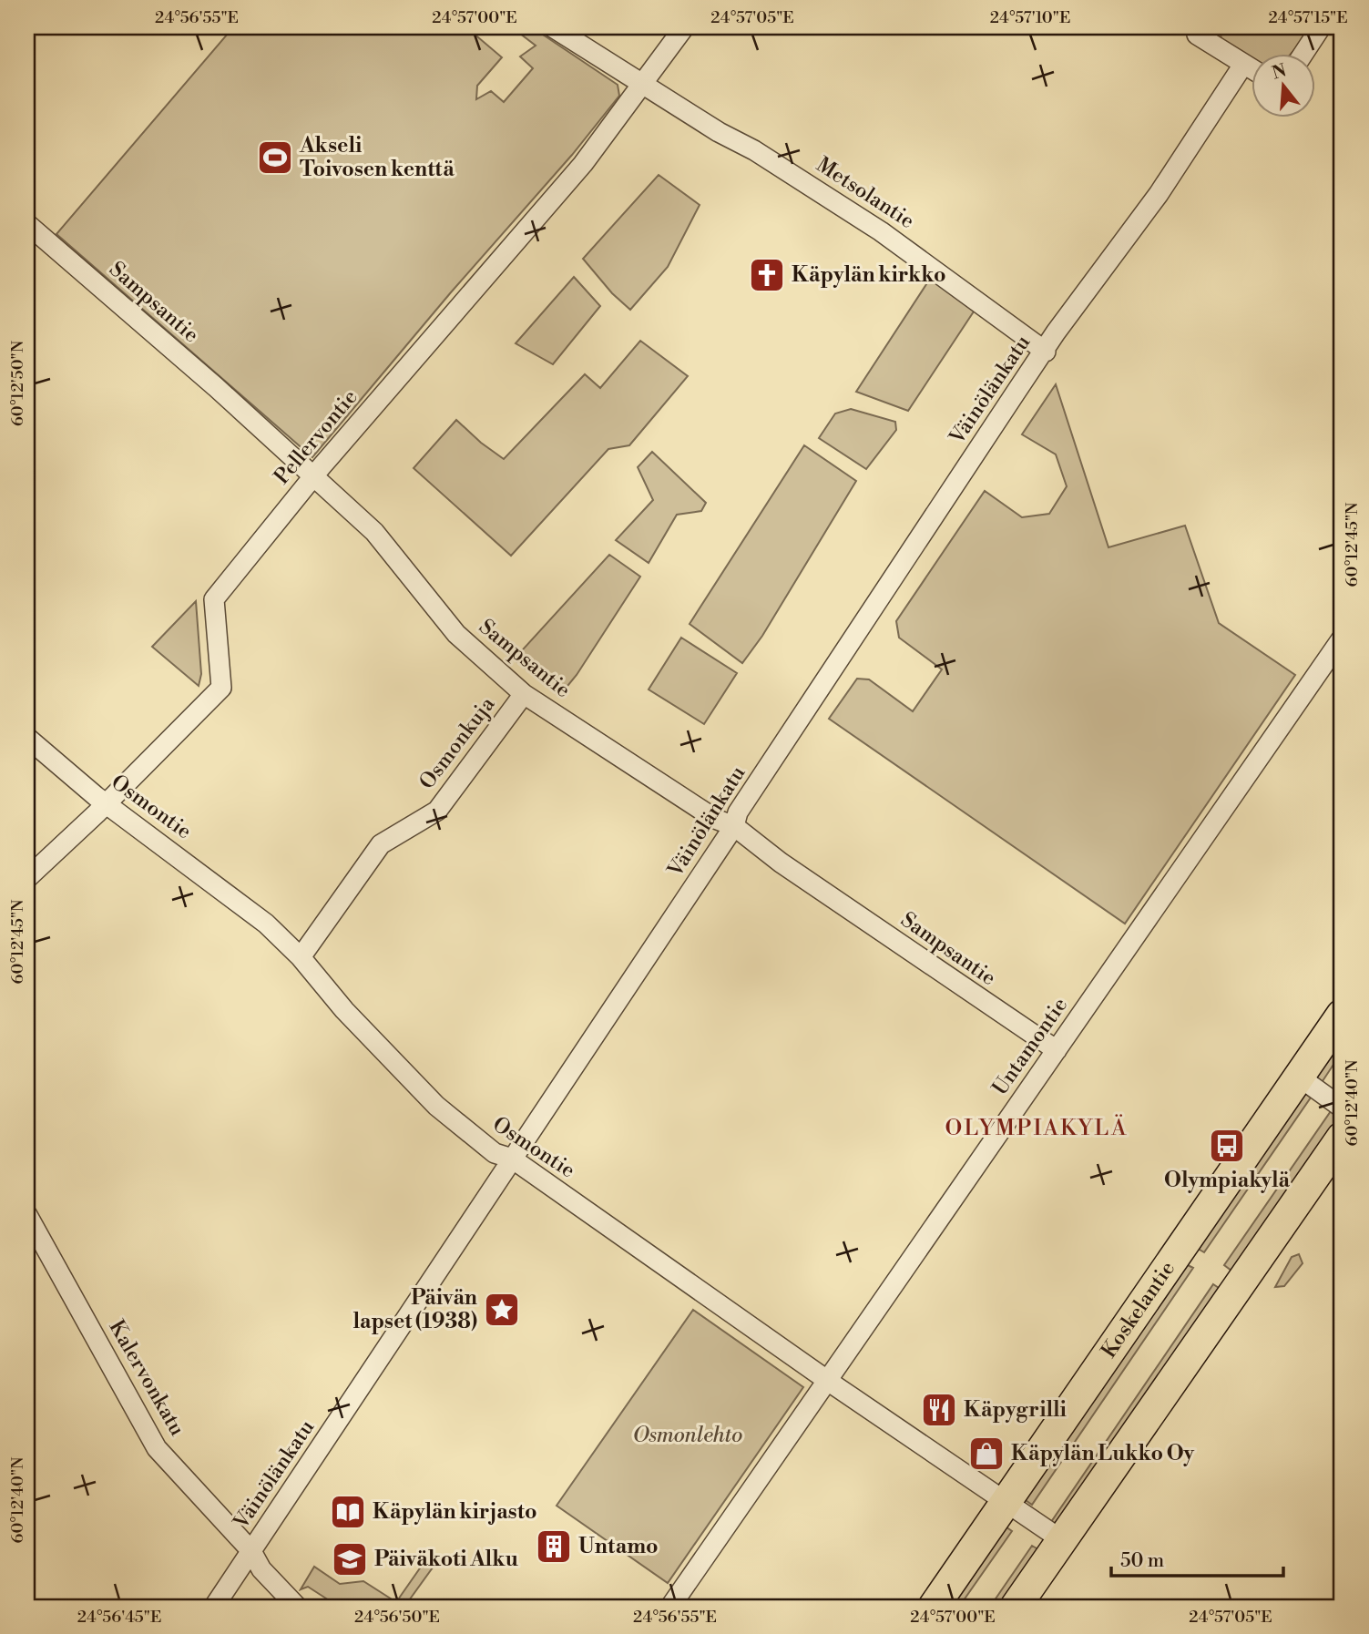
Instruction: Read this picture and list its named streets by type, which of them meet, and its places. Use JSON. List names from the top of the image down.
{
  "streets": {
    "main road": ["Koskelantie"],
    "street": [
      "Metsolantie",
      "Sampsantie",
      "Väinölänkatu",
      "Pellervontie",
      "Osmonkuja",
      "Osmontie",
      "Untamontie",
      "Kalervonkatu"
    ]
  },
  "crossings": [
    ["Metsolantie", "Väinölänkatu"],
    ["Metsolantie", "Pellervontie"],
    ["Sampsantie", "Väinölänkatu"],
    ["Sampsantie", "Pellervontie"],
    ["Sampsantie", "Osmonkuja"],
    ["Sampsantie", "Untamontie"],
    ["Väinölänkatu", "Osmontie"],
    ["Väinölänkatu", "Kalervonkatu"],
    ["Pellervontie", "Osmontie"],
    ["Osmonkuja", "Osmontie"],
    ["Osmontie", "Untamontie"],
    ["Osmontie", "Koskelantie"]
  ],
  "districts": ["OLYMPIAKYLÄ"],
  "parks": ["Osmonlehto"],
  "places": {
    "sports": ["Akseli Toivosen kenttä"],
    "church": ["Käpylän kirkko"],
    "bus stop": ["Olympiakylä"],
    "place": ["Päivän lapset (1938)"],
    "restaurant": ["Käpygrilli"],
    "shop": ["Käpylän Lukko Oy"],
    "library": ["Käpylän kirjasto"],
    "building": ["Untamo"],
    "school or university": ["Päiväkoti Alku"]
  },
  "scale_bar": "50 m",
  "north": "top",
  "coordinates": [
    "24°56'55\"E",
    "24°57'00\"E",
    "24°57'05\"E",
    "24°57'10\"E",
    "24°57'15\"E",
    "60°12'50\"N",
    "60°12'45\"N",
    "60°12'40\"N",
    "24°56'45\"E",
    "24°56'50\"E"
  ]
}
